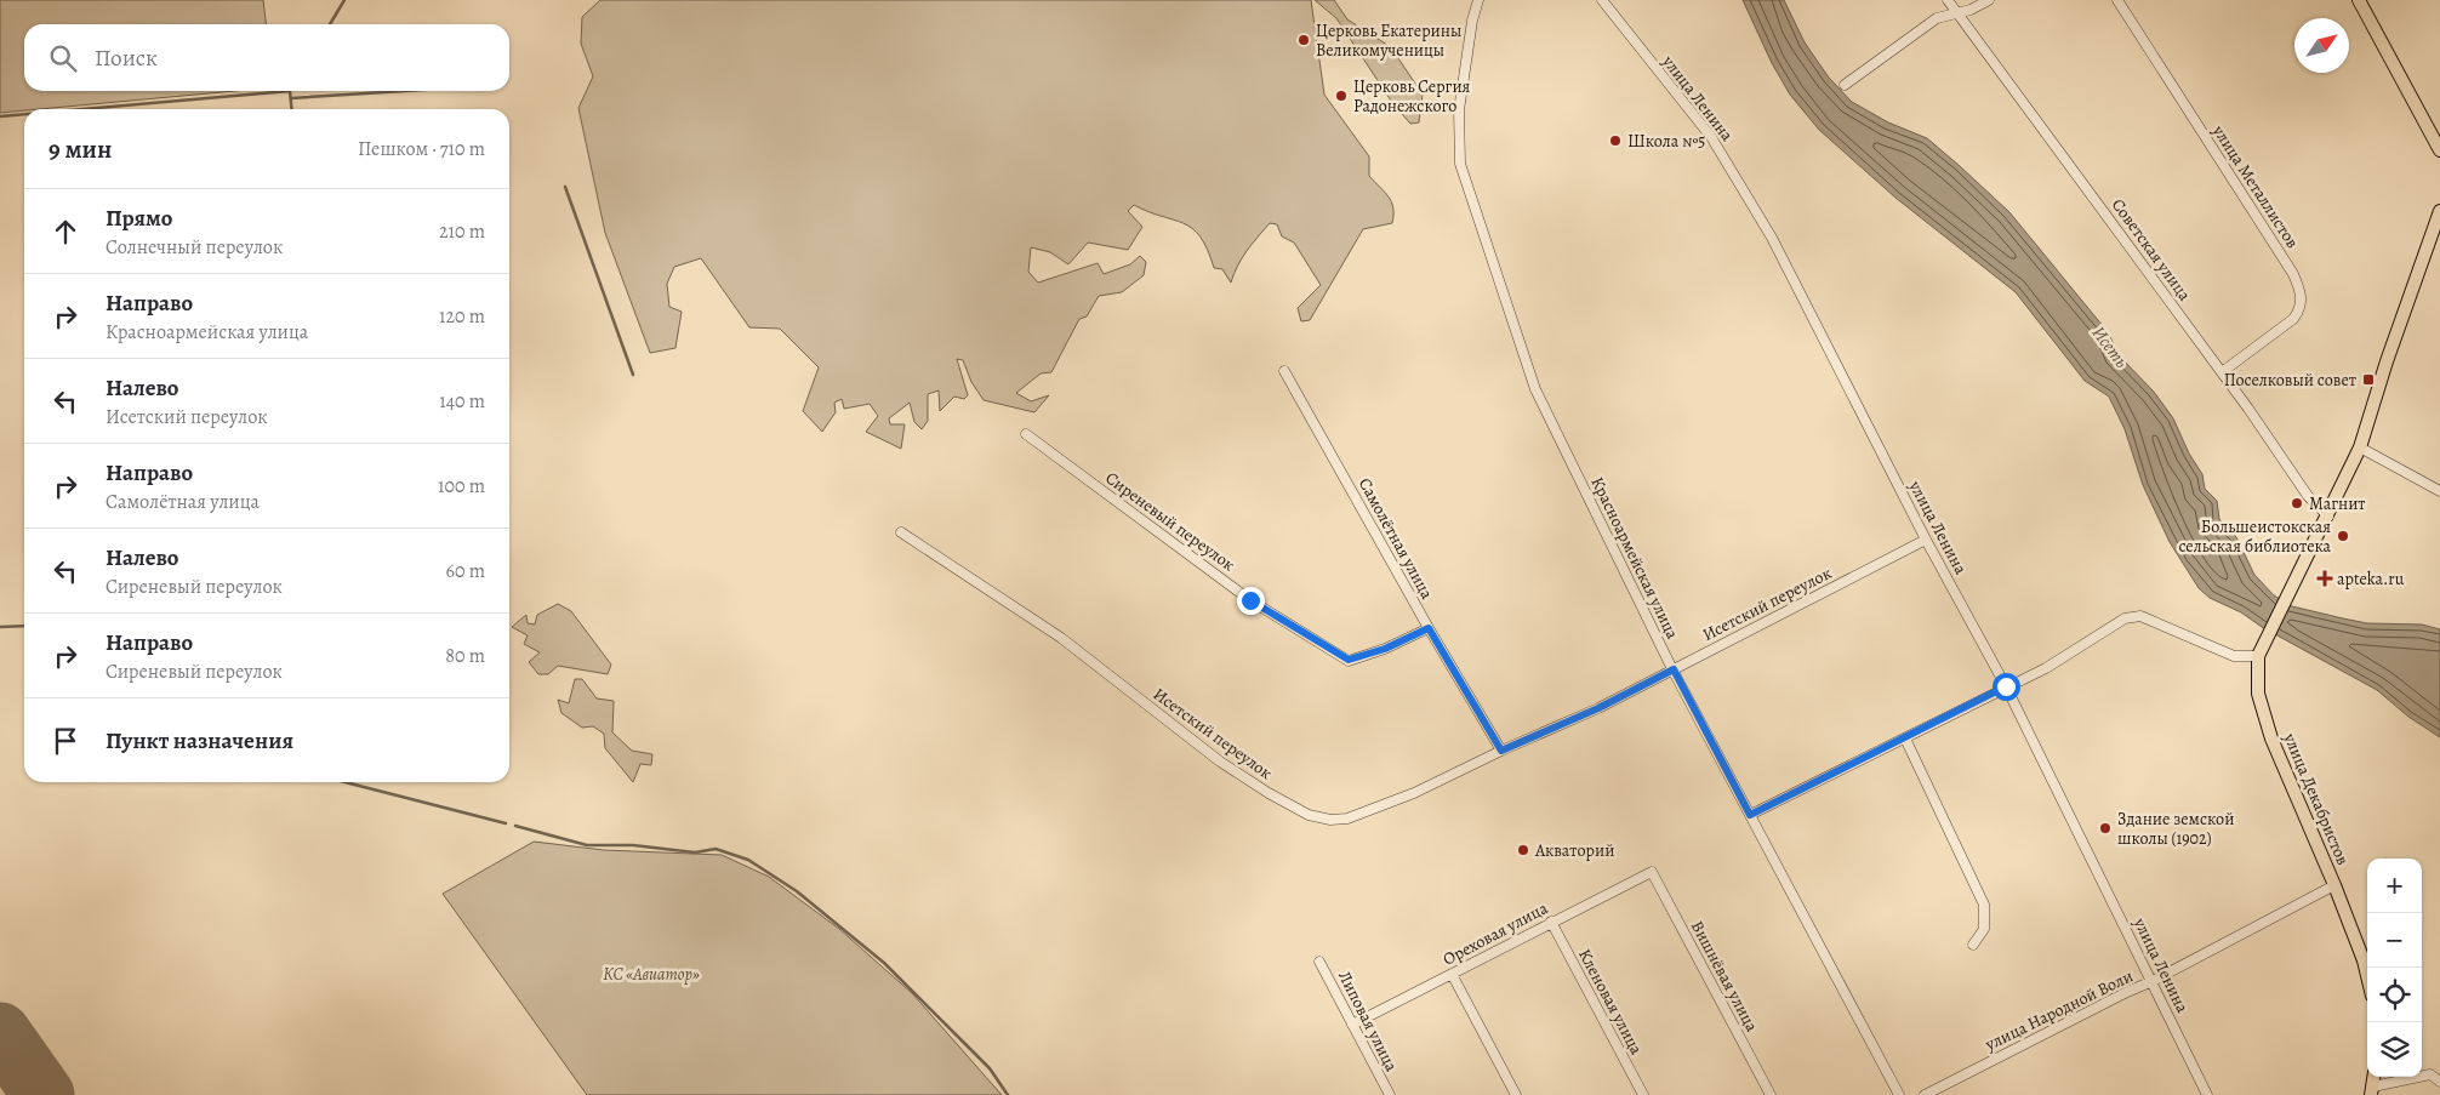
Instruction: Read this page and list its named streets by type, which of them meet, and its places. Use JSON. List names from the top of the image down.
{
  "streets": {
    "main road": ["улица Декабристов"],
    "street": [
      "улица Ленина",
      "улица Металлистов",
      "Советская улица",
      "Сиреневый переулок",
      "Самолётная улица",
      "Красноармейская улица",
      "Исетский переулок",
      "Ореховая улица",
      "Вишнёвая улица",
      "Кленовая улица",
      "улица Народной Воли",
      "Липовая улица"
    ]
  },
  "crossings": [
    ["улица Ленина", "Исетский переулок"],
    ["улица Ленина", "улица Народной Воли"],
    ["улица Металлистов", "Советская улица"],
    ["Сиреневый переулок", "Самолётная улица"],
    ["Самолётная улица", "Исетский переулок"],
    ["Красноармейская улица", "Исетский переулок"],
    ["улица Декабристов", "улица Народной Воли"],
    ["Ореховая улица", "Вишнёвая улица"],
    ["Ореховая улица", "Кленовая улица"],
    ["Ореховая улица", "Липовая улица"]
  ],
  "water": ["Исеть"],
  "parks": ["КС «Авиатор»"],
  "places": {
    "other": [
      "Церковь Екатерины Великомученицы",
      "Церковь Сергия Радонежского",
      "Школа №5",
      "Магнит",
      "Большеистокская сельская библиотека",
      "Здание земской школы (1902)",
      "Акваторий"
    ],
    "transit": ["Поселковый совет"],
    "health": ["apteka.ru"]
  },
  "north": "top right",
  "page": {
    "search": "Поиск",
    "heading": ["9 мин", "Пешком · 710 m"],
    "list": [
      ["Прямо", "Солнечный переулок", "210 m"],
      ["Направо", "Красноармейская улица", "120 m"],
      ["Налево", "Исетский переулок", "140 m"],
      ["Направо", "Самолётная улица", "100 m"],
      ["Налево", "Сиреневый переулок", "60 m"],
      ["Направо", "Сиреневый переулок", "80 m"],
      "Пункт назначения"
    ],
    "map_buttons": ["+", "−"]
  }
}
